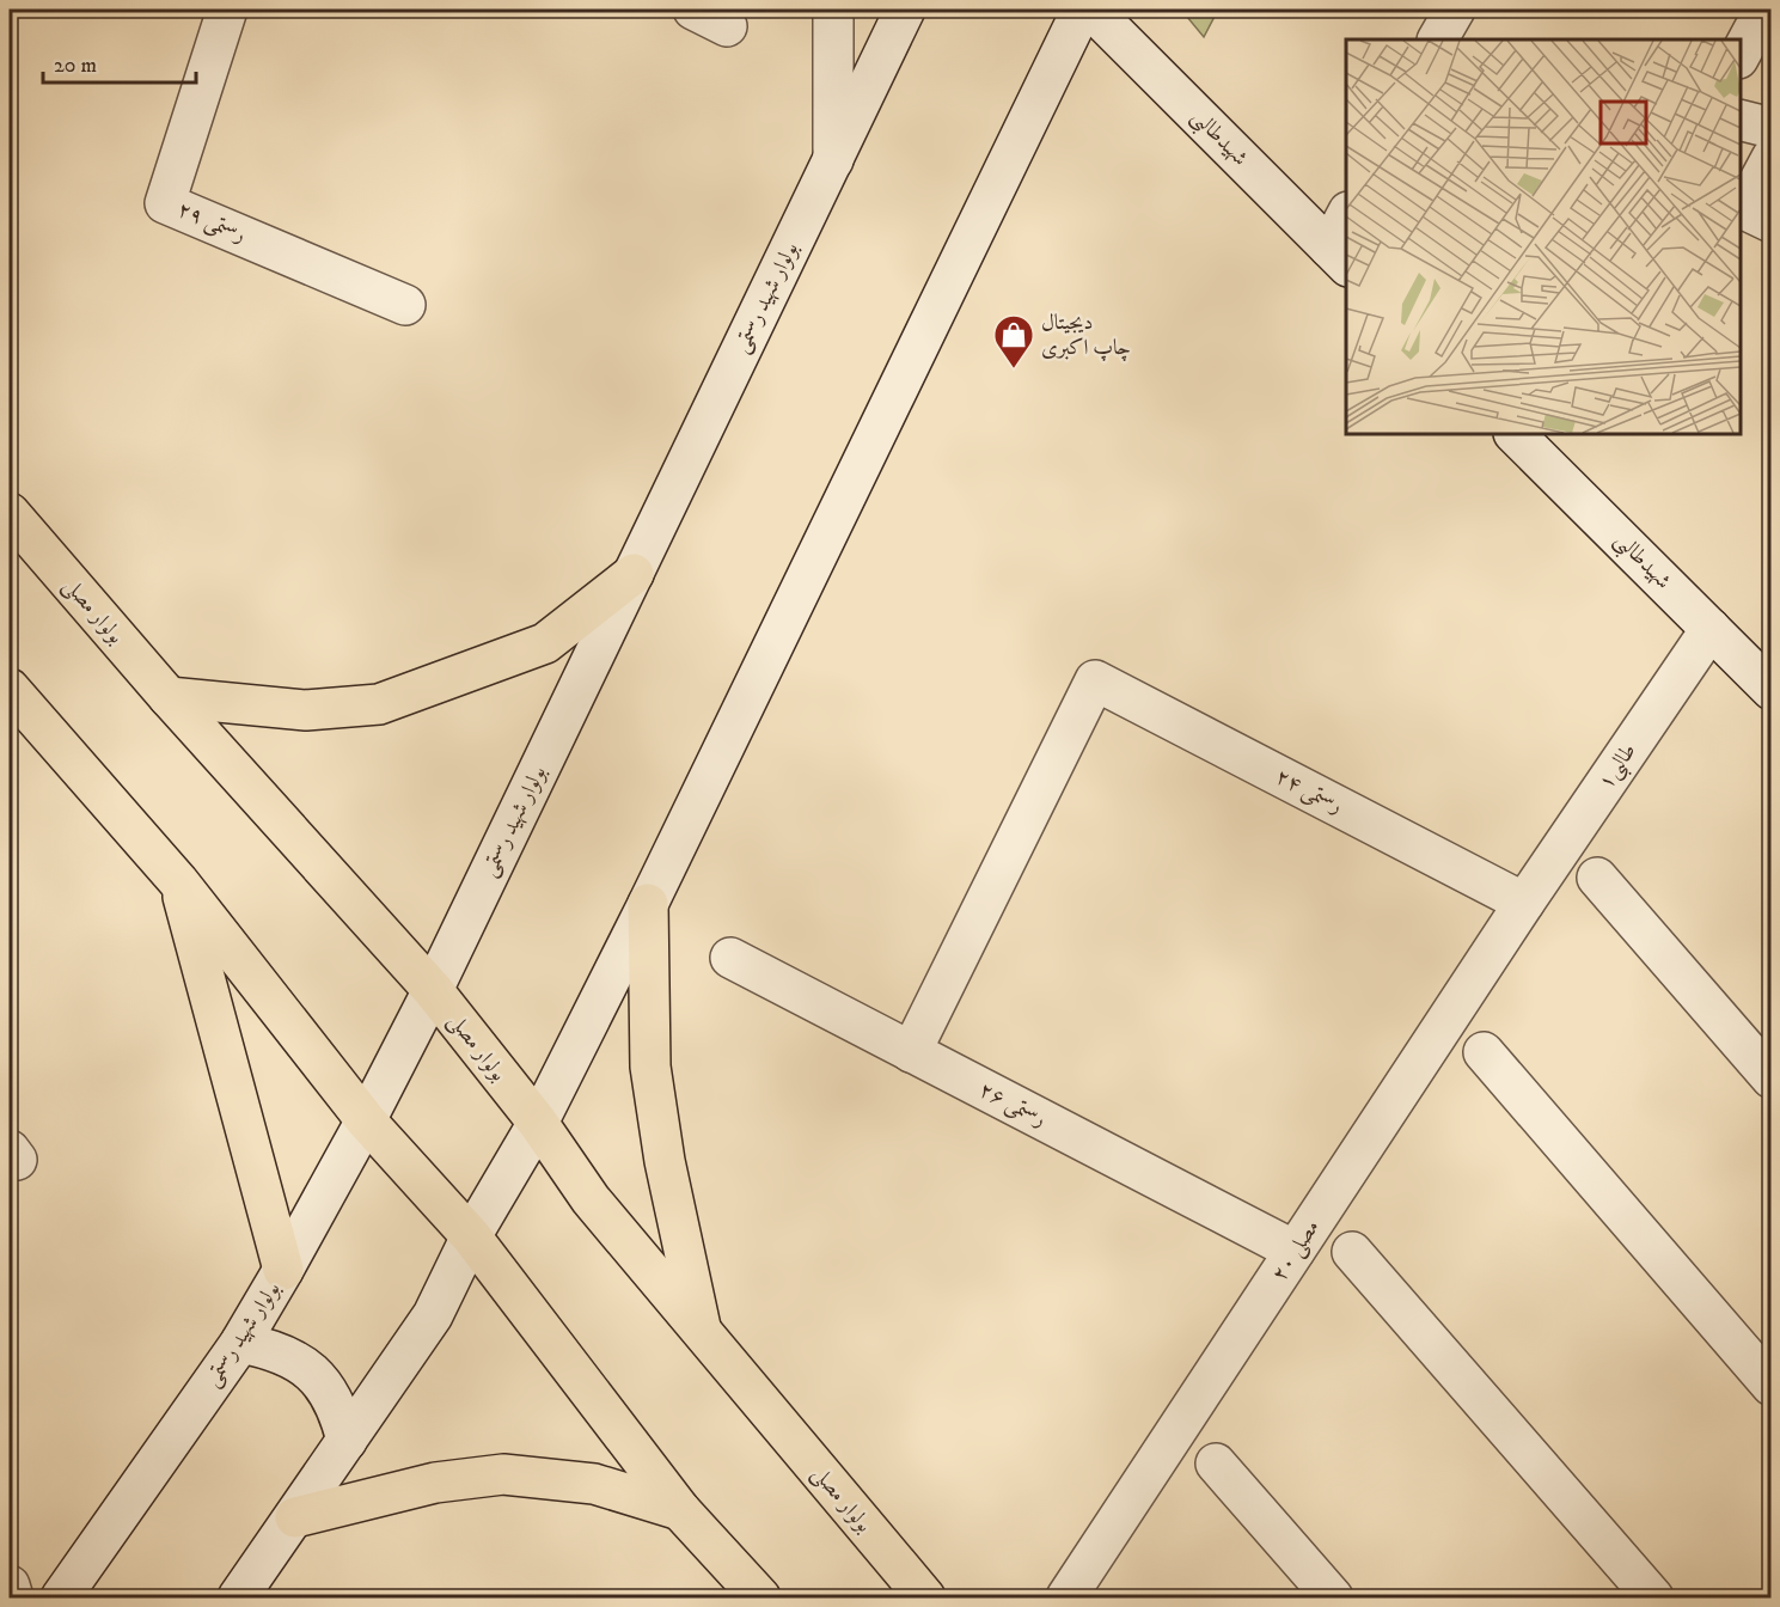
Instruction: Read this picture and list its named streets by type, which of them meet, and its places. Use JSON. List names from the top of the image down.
{
  "streets": {
    "main road": ["بولوار مصلی"],
    "street": [
      "شهیدطالبی",
      "رستمی ۲۹",
      "بولوار شهید رستمی",
      "طالبی۱",
      "رستمی ۲۴",
      "رستمی ۲۶",
      "مصلی ۲۰"
    ]
  },
  "crossings": [
    ["شهیدطالبی", "طالبی۱"],
    ["بولوار شهید رستمی", "بولوار مصلی"],
    ["طالبی۱", "رستمی ۲۴"],
    ["طالبی۱", "مصلی ۲۰"],
    ["رستمی ۲۴", "رستمی ۲۶"],
    ["رستمی ۲۴", "مصلی ۲۰"],
    ["رستمی ۲۶", "مصلی ۲۰"]
  ],
  "places": {
    "shop": ["دیجیتال چاپ اکبری"]
  },
  "scale_bar": "20 m"
}
